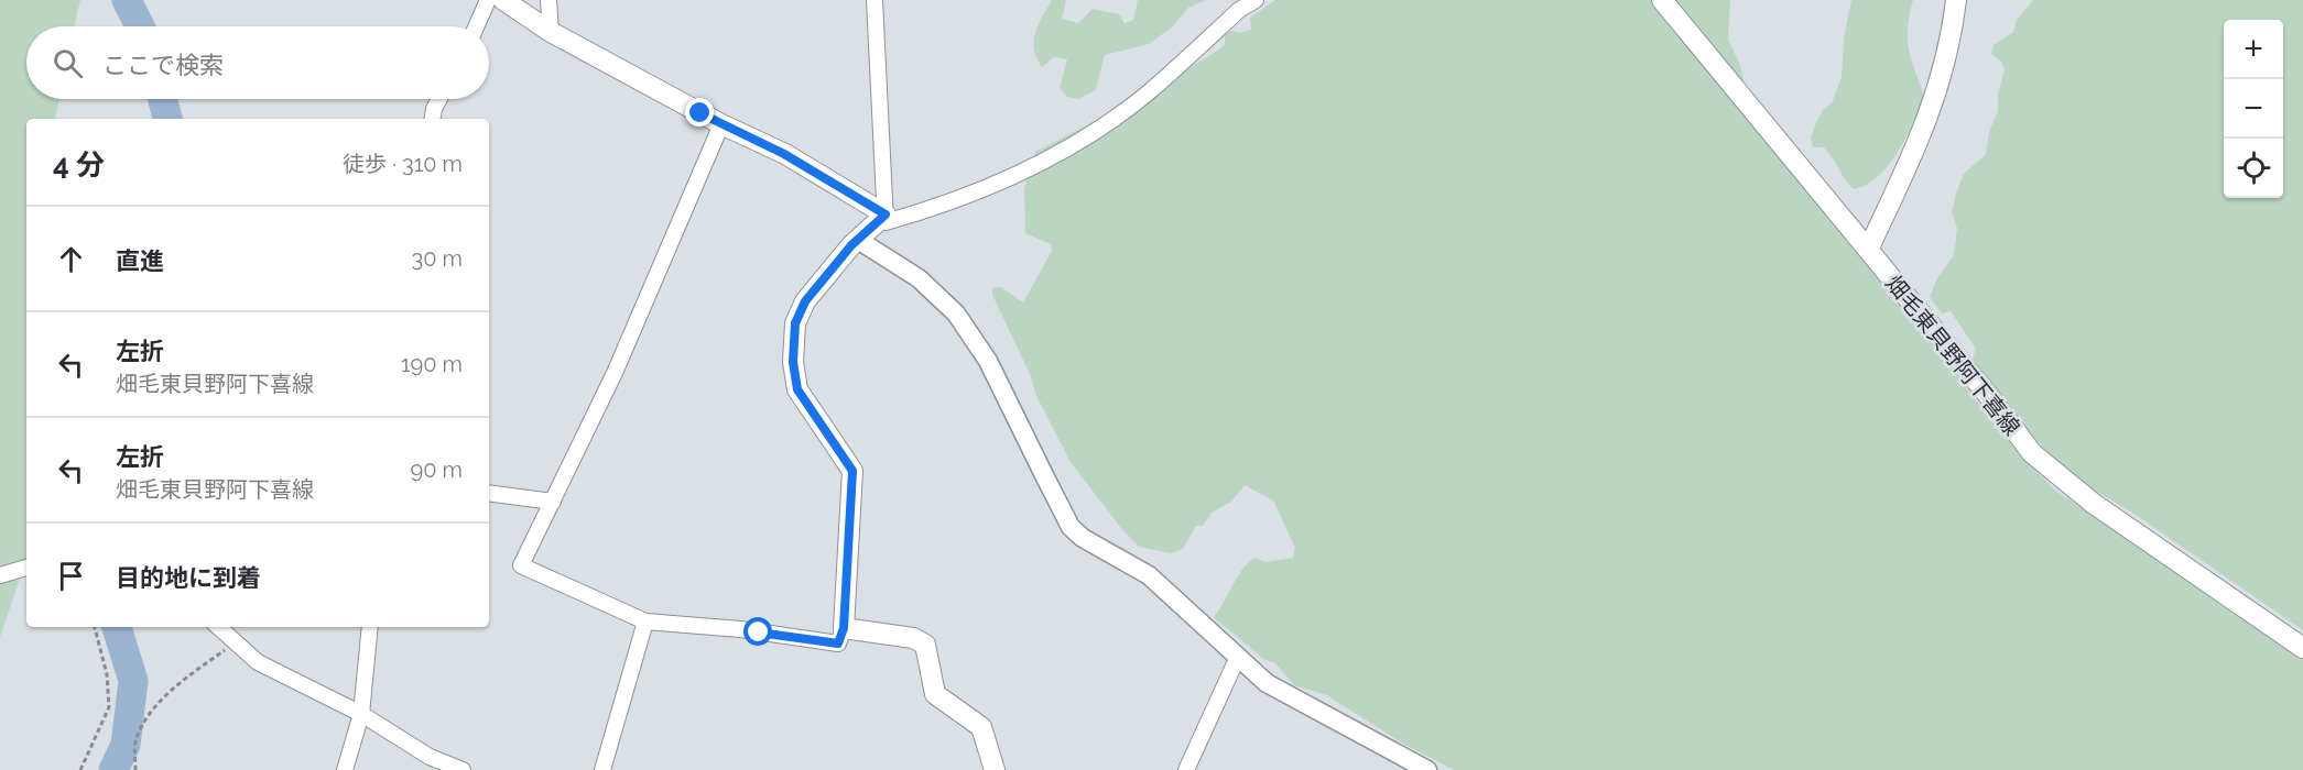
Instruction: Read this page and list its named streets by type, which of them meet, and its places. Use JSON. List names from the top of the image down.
{
  "streets": {
    "main road": ["畑毛東貝野阿下喜線"]
  },
  "page": {
    "map_buttons": ["+", "−"],
    "search": "ここで検索",
    "heading": ["4 分", "徒歩 · 310 m"],
    "list": [
      ["直進", "30 m"],
      ["左折", "畑毛東貝野阿下喜線", "190 m"],
      ["左折", "畑毛東貝野阿下喜線", "90 m"],
      "目的地に到着"
    ]
  }
}
